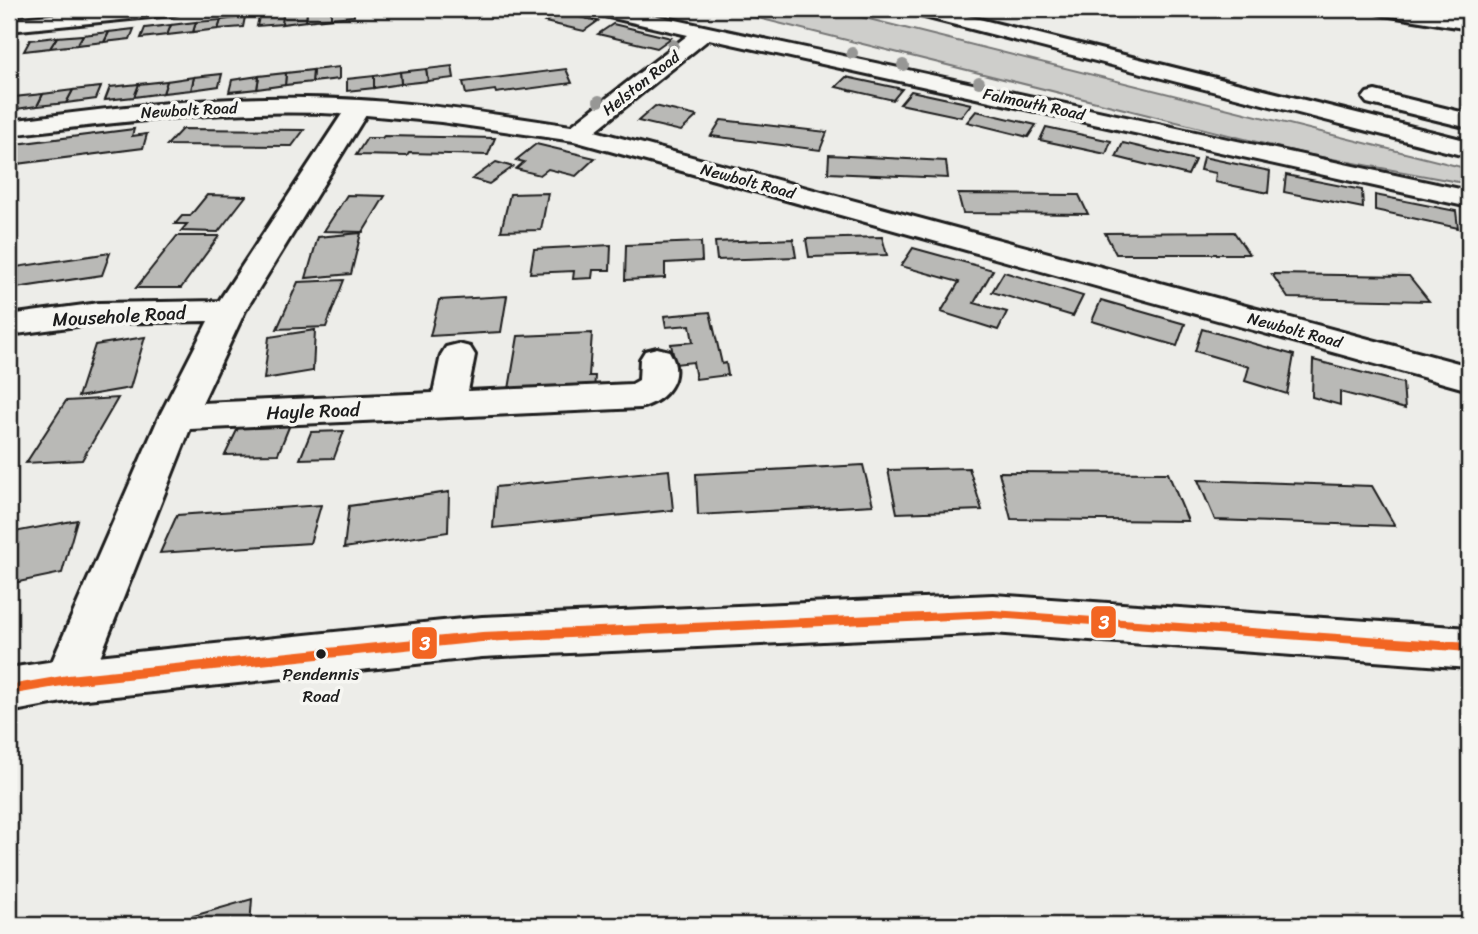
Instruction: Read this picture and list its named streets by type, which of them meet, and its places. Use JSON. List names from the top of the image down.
{
  "streets": {
    "main road": [
      "Helston Road",
      "Falmouth Road",
      "Newbolt Road",
      "Mousehole Road",
      "Hayle Road"
    ]
  },
  "crossings": [
    ["Helston Road", "Falmouth Road"],
    ["Helston Road", "Newbolt Road"]
  ],
  "places": ["Pendennis Road"],
  "lines": ["transit line 3"]
}
